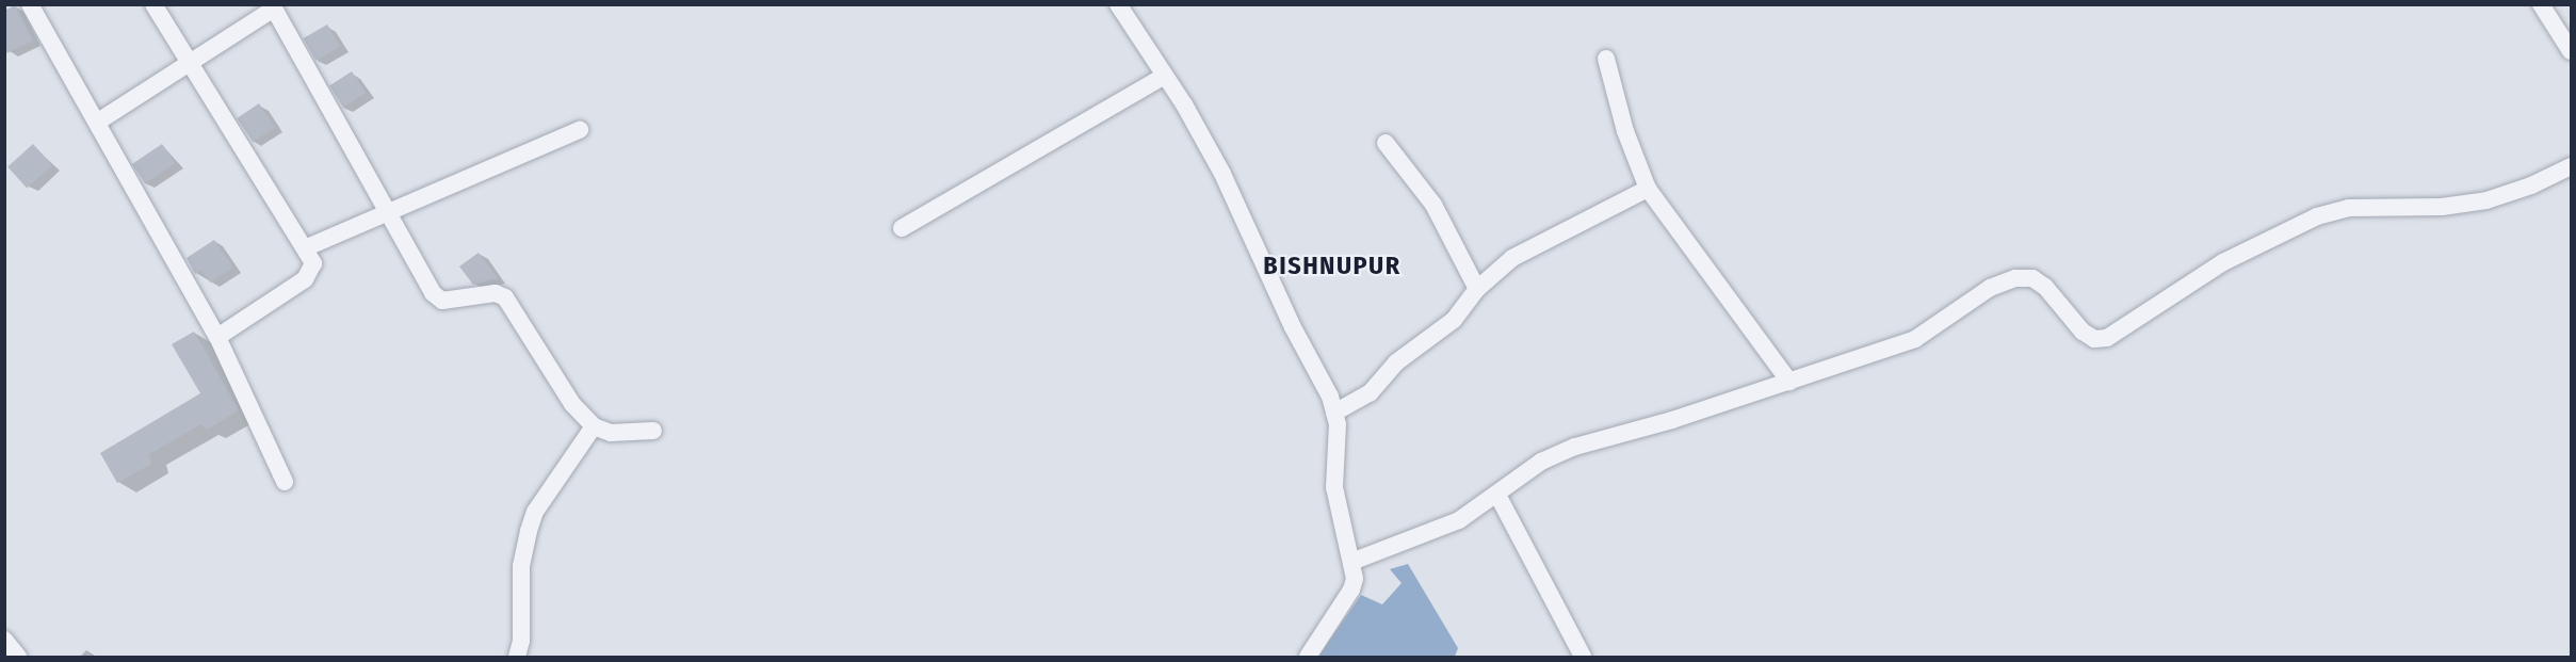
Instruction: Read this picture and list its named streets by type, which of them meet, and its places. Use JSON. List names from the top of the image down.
{
  "districts": ["BISHNUPUR"]
}
